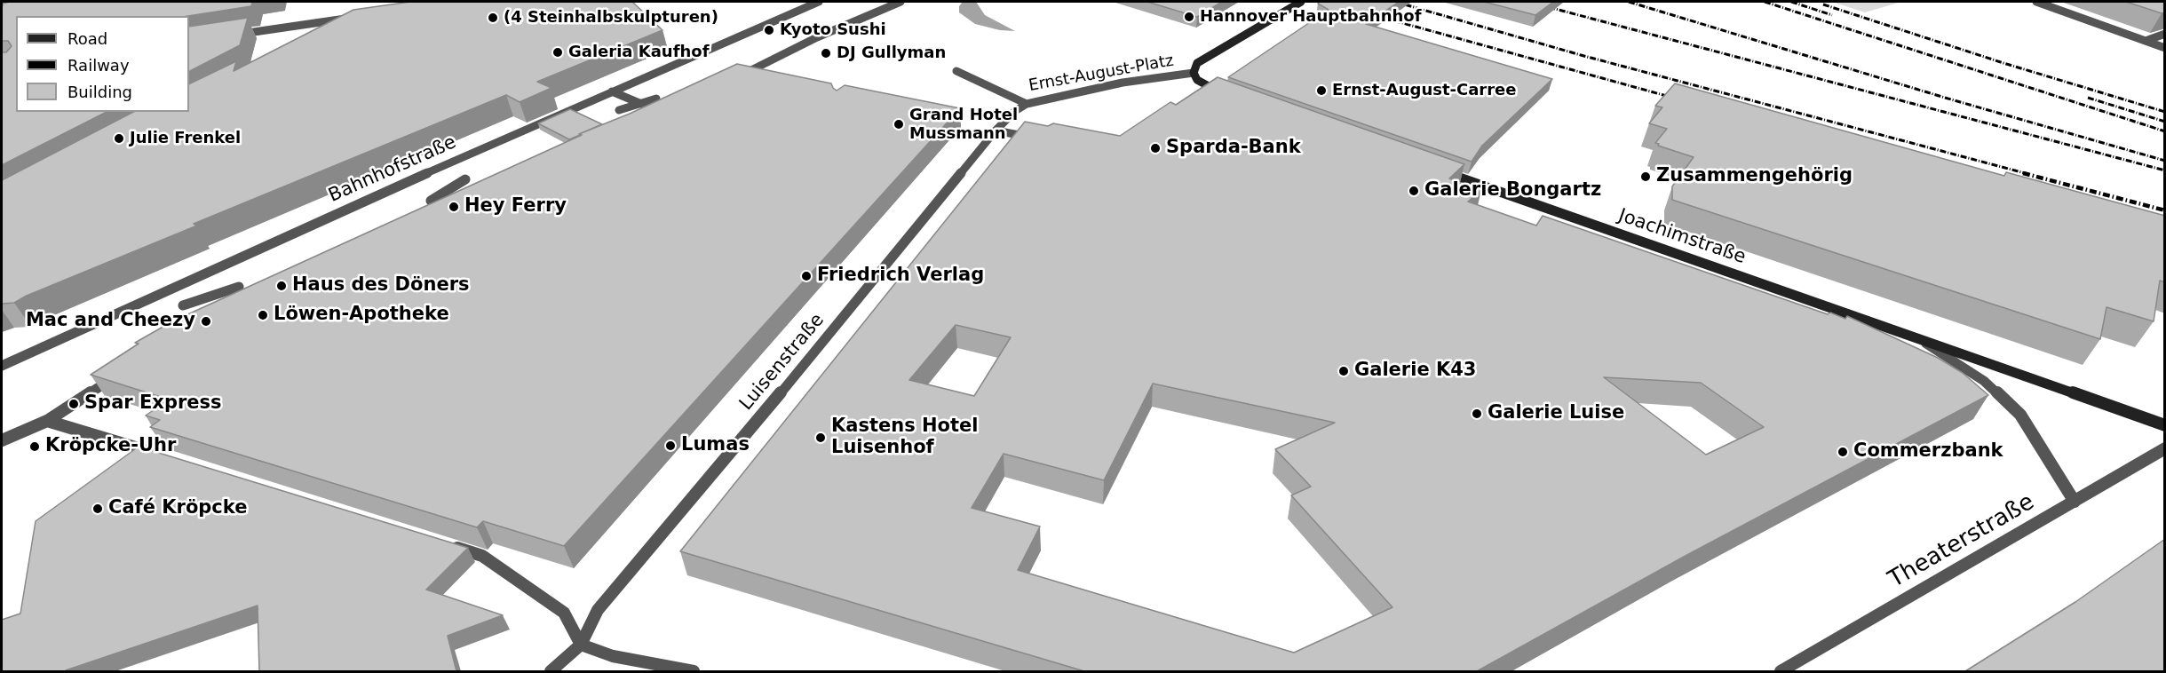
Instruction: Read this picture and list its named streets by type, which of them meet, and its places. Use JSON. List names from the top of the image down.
{
  "streets": {
    "street": [
      "Ernst-August-Platz",
      "Bahnhofstraße",
      "Joachimstraße",
      "Luisenstraße",
      "Theaterstraße"
    ]
  },
  "crossings": [
    ["Ernst-August-Platz", "Luisenstraße"]
  ],
  "places": [
    "Hannover Hauptbahnhof",
    "(4 Steinhalbskulpturen)",
    "Kyoto Sushi",
    "Galeria Kaufhof",
    "DJ Gullyman",
    "Ernst-August-Carree",
    "Grand Hotel Mussmann",
    "Julie Frenkel",
    "Sparda-Bank",
    "Zusammengehörig",
    "Galerie Bongartz",
    "Hey Ferry",
    "Friedrich Verlag",
    "Haus des Döners",
    "Löwen-Apotheke",
    "Mac and Cheezy",
    "Galerie K43",
    "Spar Express",
    "Galerie Luise",
    "Kastens Hotel Luisenhof",
    "Lumas",
    "Kröpcke-Uhr",
    "Commerzbank",
    "Café Kröpcke"
  ],
  "legend": ["Road", "Railway", "Building"]
}
